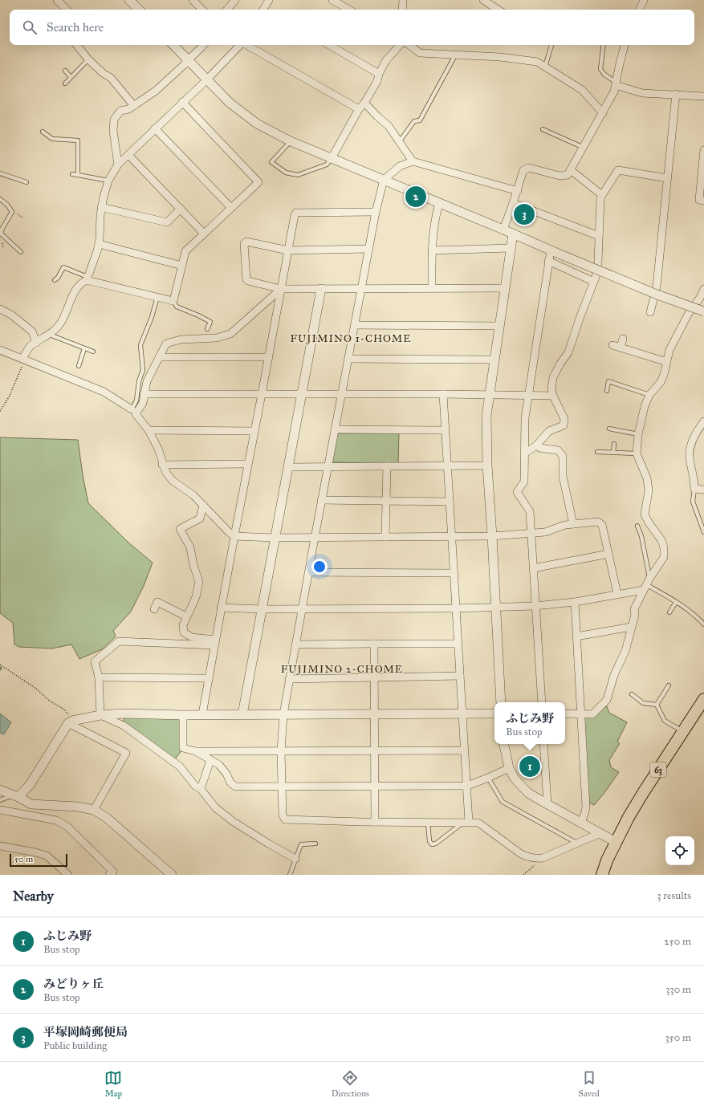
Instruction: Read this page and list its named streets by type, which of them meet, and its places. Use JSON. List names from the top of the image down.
{
  "streets": {
    "main road": ["63"]
  },
  "districts": ["FUJIMINO 1-CHOME", "FUJIMINO 2-CHOME"],
  "scale_bar": "50 m",
  "page": {
    "search": "Search here",
    "pins": ["2", "3", "1"],
    "popup": ["ふじみ野", "Bus stop"],
    "scale": "50 m",
    "heading": ["Nearby", "3 results"],
    "list": [
      {
        "mark": "1",
        "name": "ふじみ野",
        "note": "Bus stop",
        "value": "250 m"
      },
      {
        "mark": "2",
        "name": "みどりヶ丘",
        "note": "Bus stop",
        "value": "330 m"
      },
      {
        "mark": "3",
        "name": "平塚岡崎郵便局",
        "note": "Public building",
        "value": "350 m"
      }
    ],
    "nav": ["Map", "Directions", "Saved"]
  }
}
